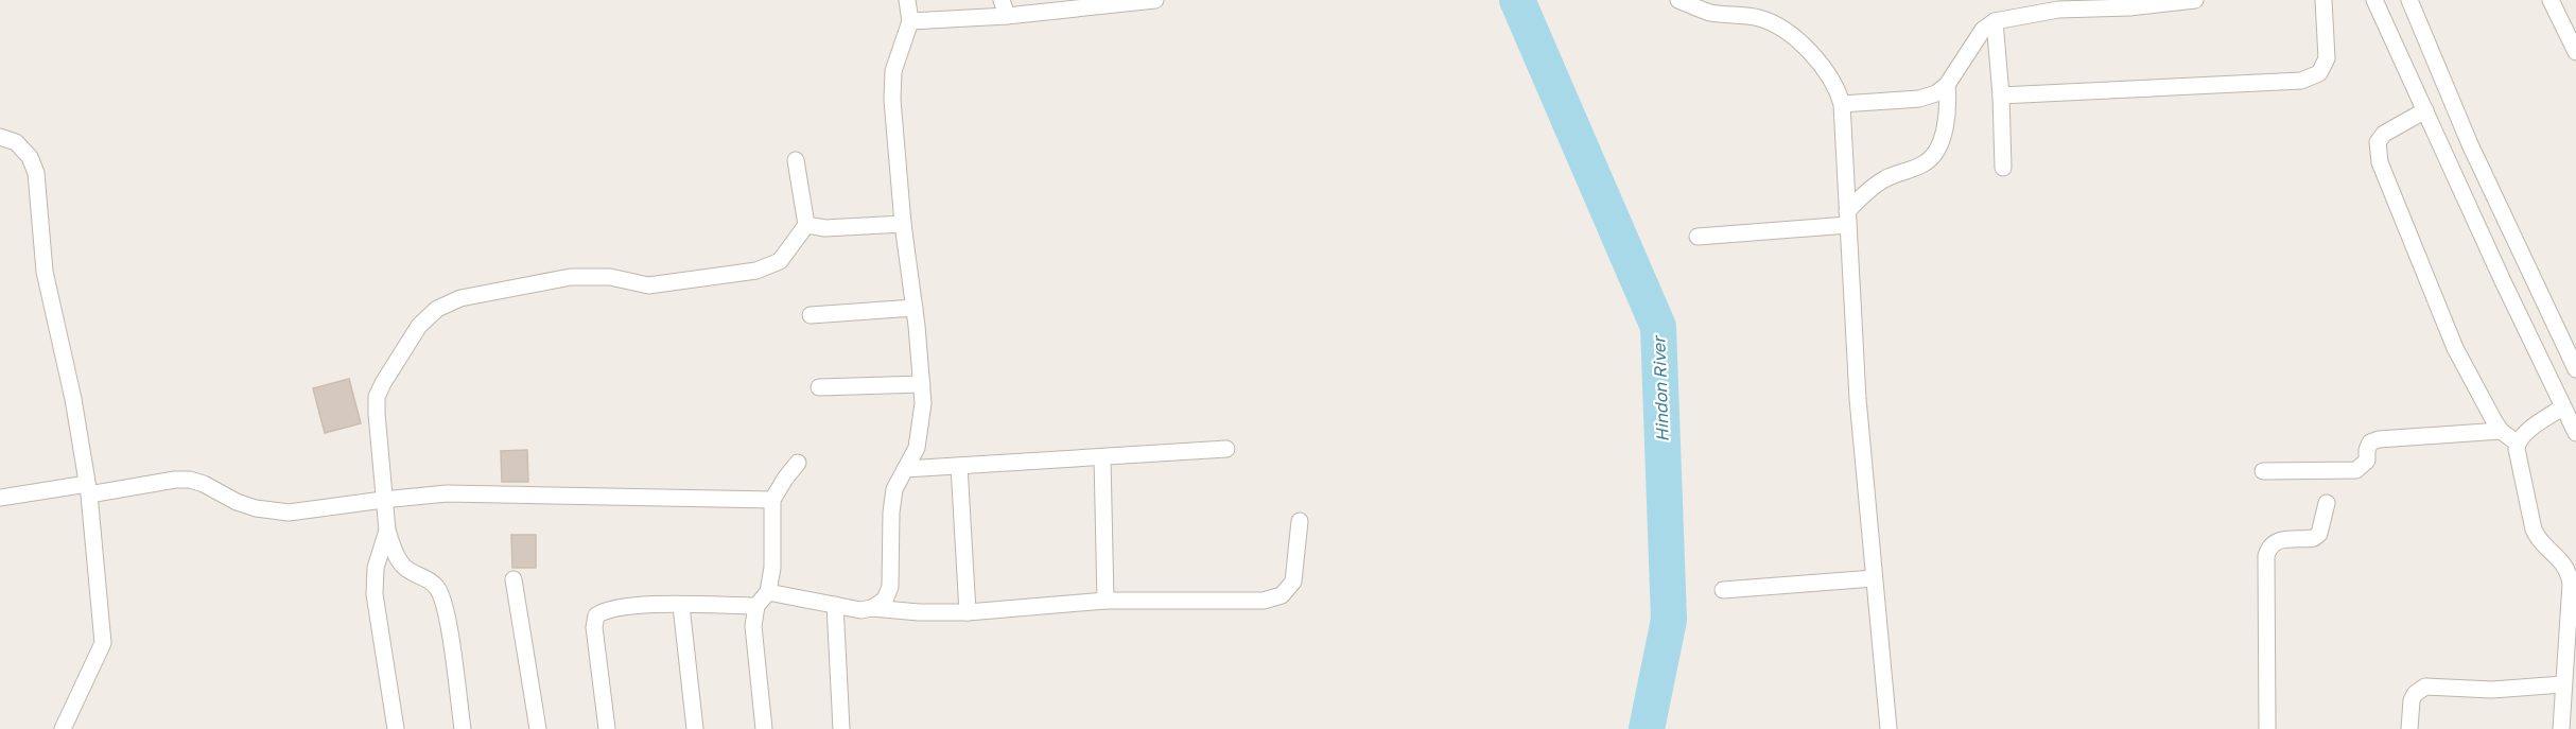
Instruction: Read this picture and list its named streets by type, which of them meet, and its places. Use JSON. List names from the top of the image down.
{
  "water": ["Hindon River"]
}
